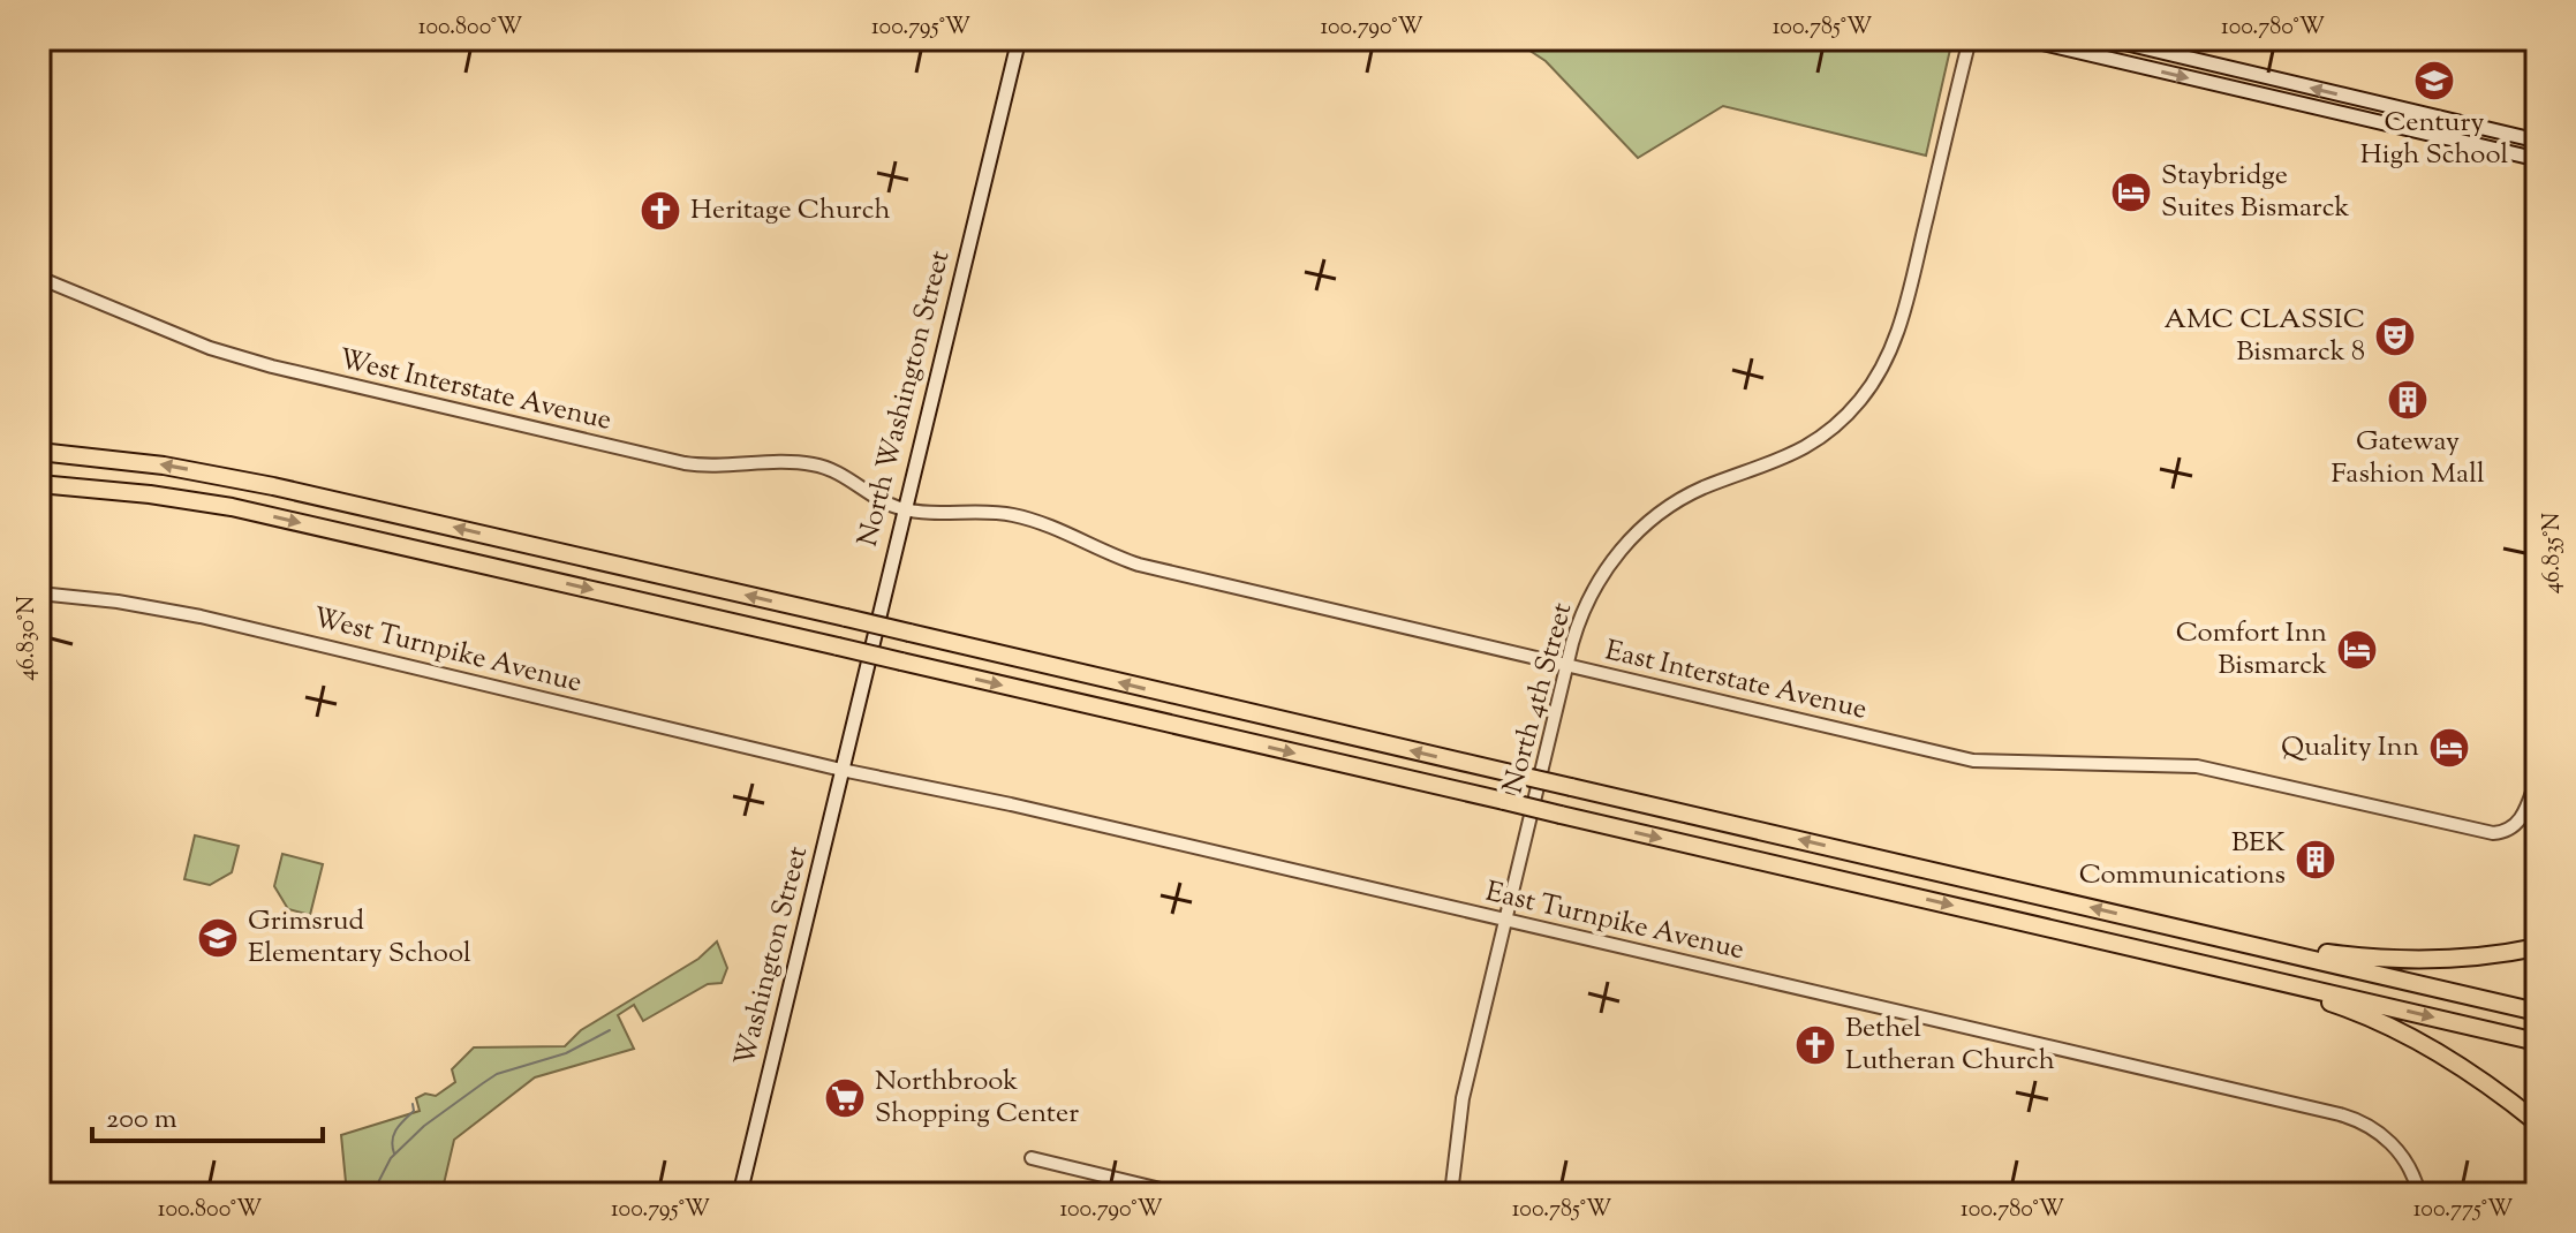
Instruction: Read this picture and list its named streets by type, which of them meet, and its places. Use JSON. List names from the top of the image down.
{
  "streets": {
    "main road": ["North Washington Street", "Washington Street"],
    "street": [
      "West Interstate Avenue",
      "West Turnpike Avenue",
      "East Interstate Avenue",
      "North 4th Street",
      "East Turnpike Avenue"
    ]
  },
  "crossings": [
    ["West Interstate Avenue", "North Washington Street"],
    ["West Interstate Avenue", "East Interstate Avenue"],
    ["North Washington Street", "West Turnpike Avenue"],
    ["North Washington Street", "East Interstate Avenue"],
    ["North Washington Street", "East Turnpike Avenue"],
    ["North Washington Street", "Washington Street"],
    ["West Turnpike Avenue", "East Turnpike Avenue"],
    ["West Turnpike Avenue", "Washington Street"],
    ["East Interstate Avenue", "North 4th Street"],
    ["North 4th Street", "East Turnpike Avenue"],
    ["East Turnpike Avenue", "Washington Street"]
  ],
  "places": {
    "school or university": ["Century High School", "Grimsrud Elementary School"],
    "hotel": ["Staybridge Suites Bismarck", "Comfort Inn Bismarck", "Quality Inn"],
    "church": ["Heritage Church", "Bethel Lutheran Church"],
    "theatre": ["AMC CLASSIC Bismarck 8"],
    "building": ["Gateway Fashion Mall", "BEK Communications"],
    "supermarket": ["Northbrook Shopping Center"]
  },
  "scale_bar": "200 m",
  "coordinates": [
    "100.800°W",
    "100.795°W",
    "100.790°W",
    "100.785°W",
    "100.780°W",
    "46.835°N",
    "46.830°N",
    "100.775°W"
  ]
}
